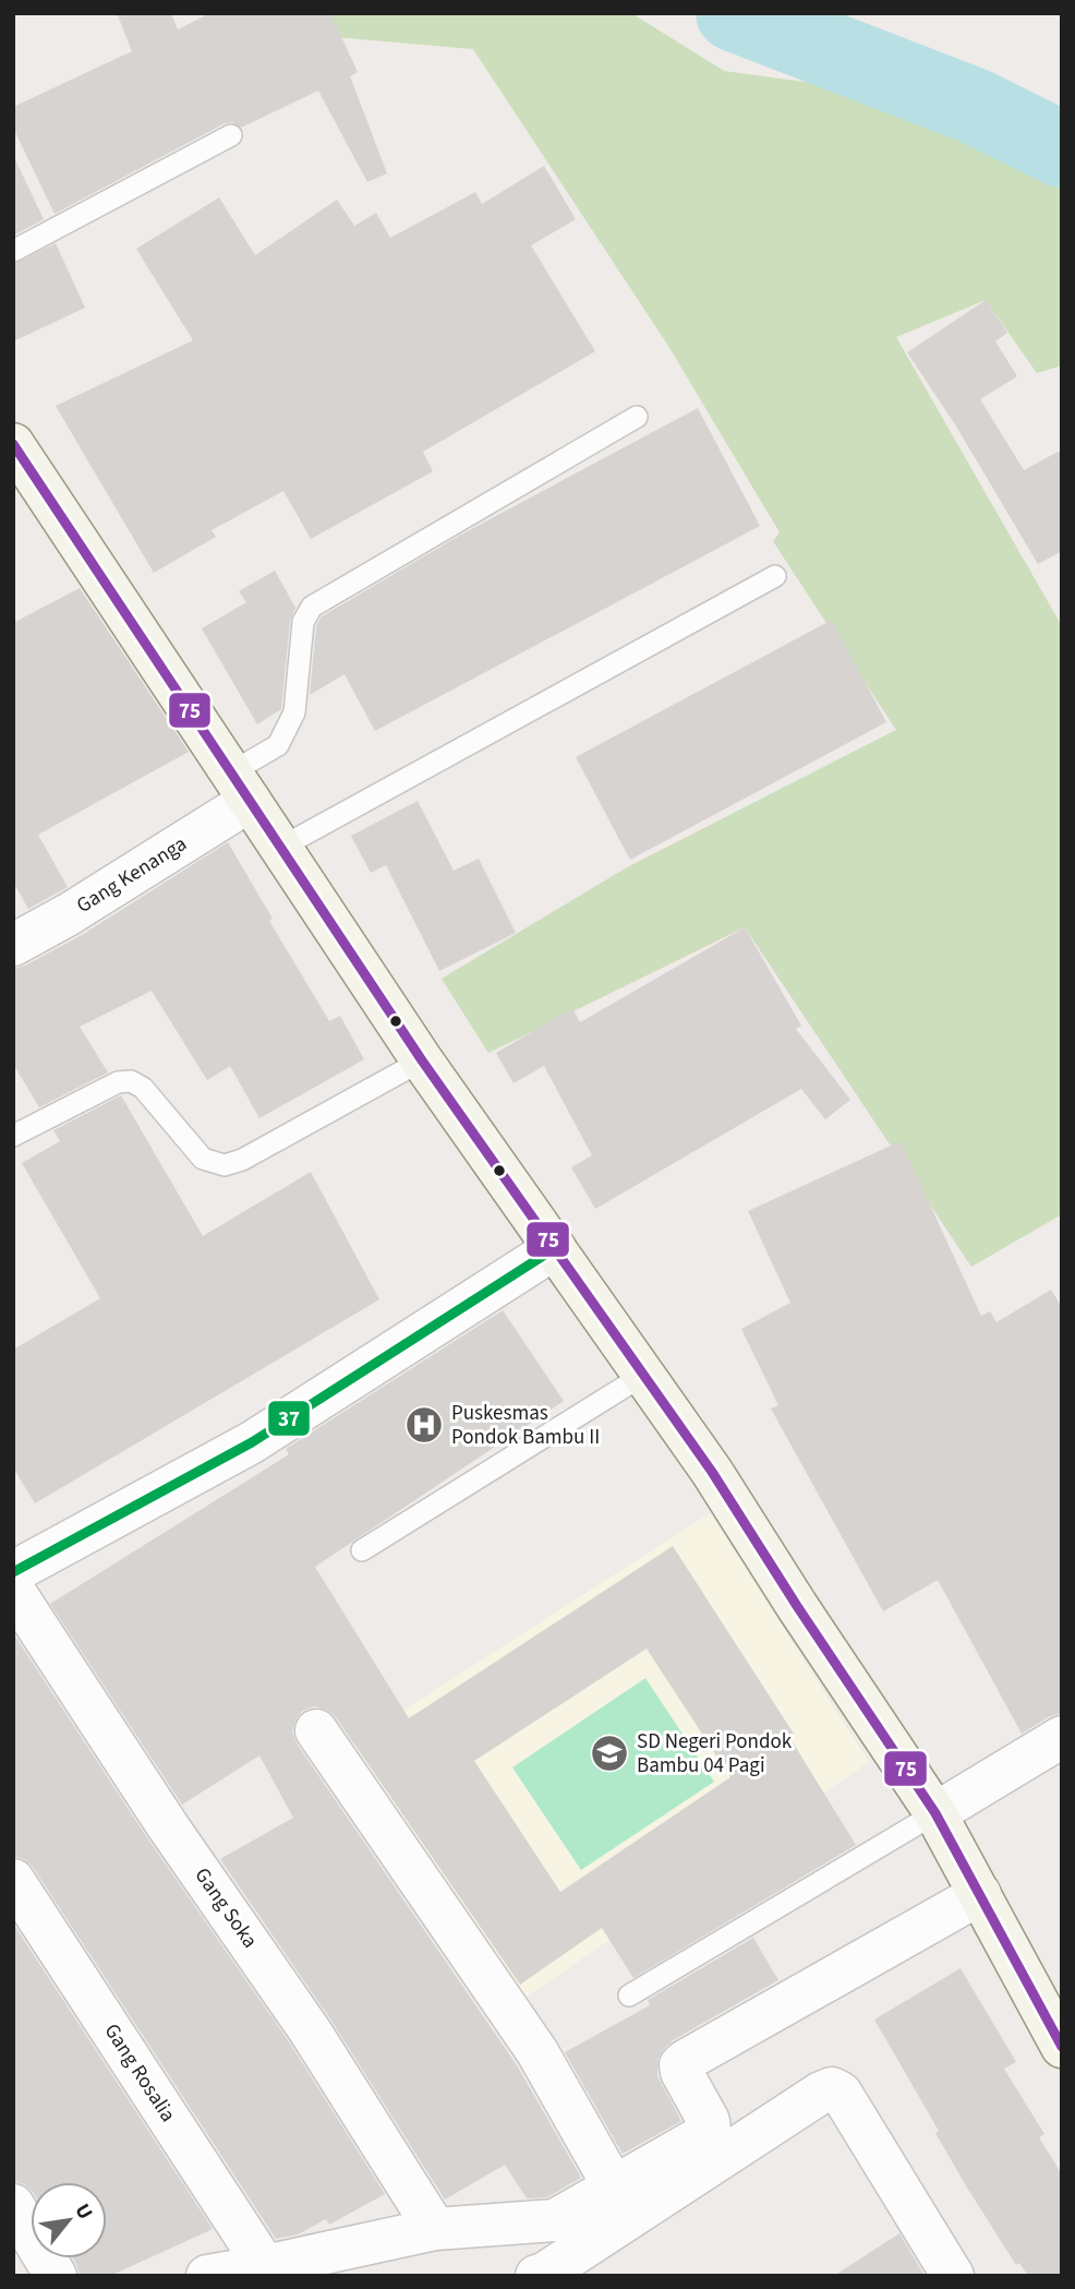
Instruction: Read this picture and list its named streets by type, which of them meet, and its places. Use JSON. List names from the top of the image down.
{
  "streets": {
    "street": ["Gang Kenanga", "Gang Soka", "Gang Rosalia"]
  },
  "places": {
    "hospital": ["Puskesmas Pondok Bambu II"],
    "school or university": ["SD Negeri Pondok Bambu 04 Pagi"]
  },
  "lines": ["transit line 75", "transit line 37"],
  "north": "top right"
}
